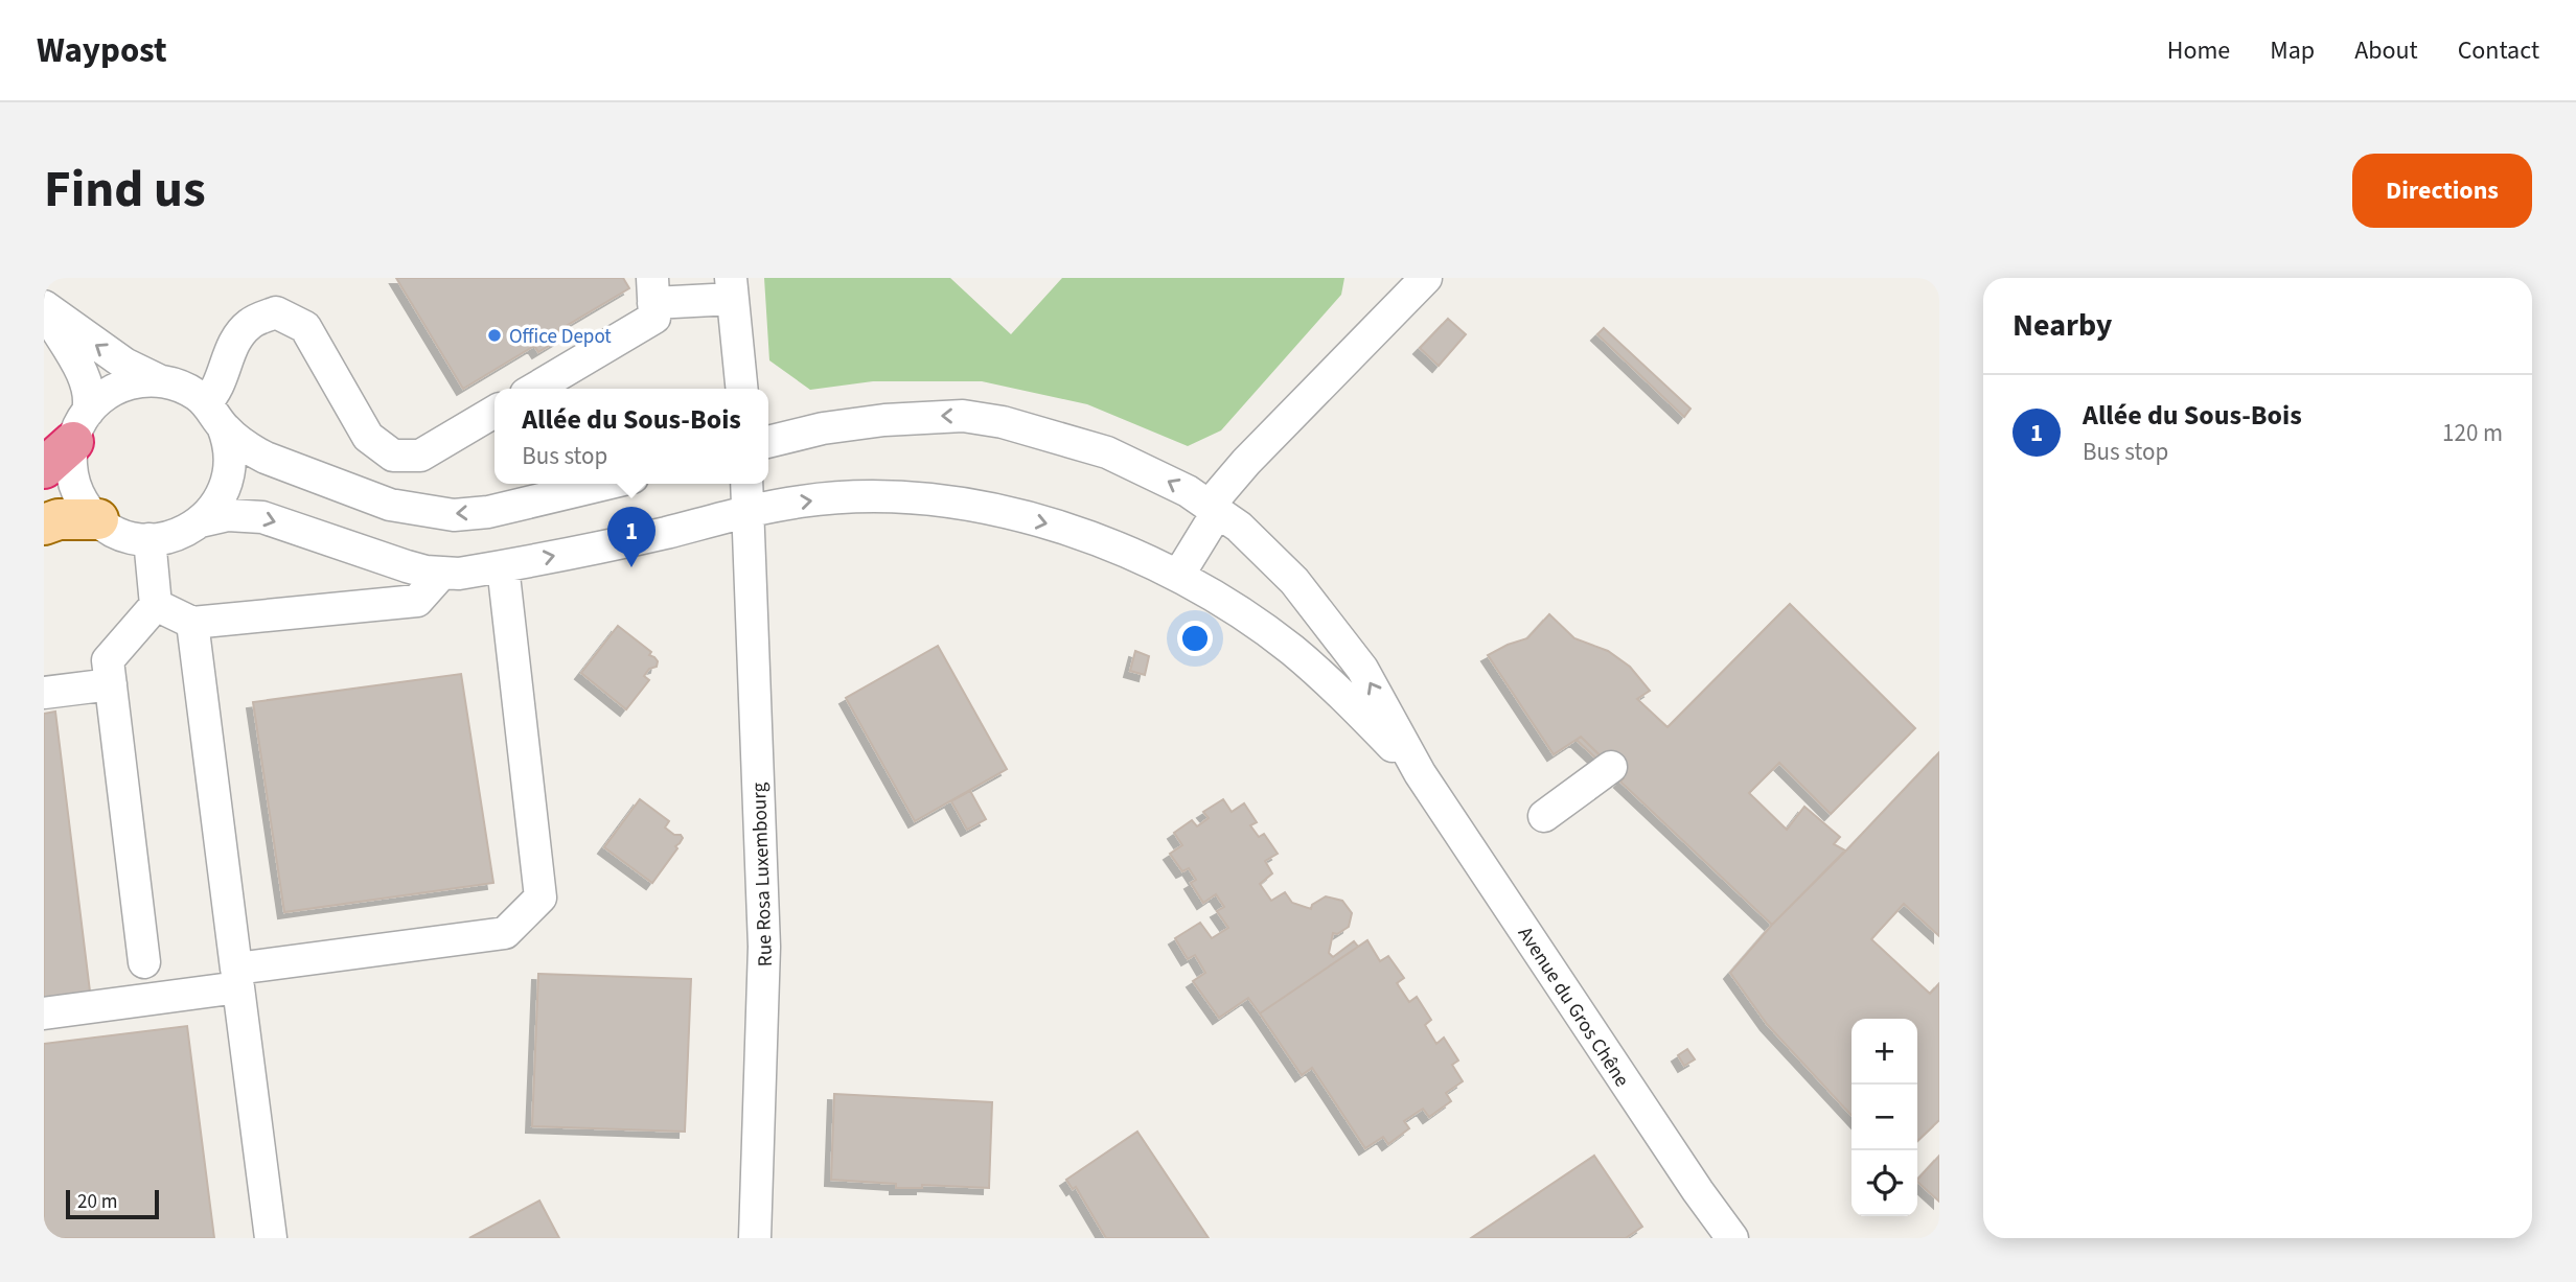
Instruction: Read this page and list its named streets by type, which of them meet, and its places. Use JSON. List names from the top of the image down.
{
  "streets": {
    "street": ["Rue Rosa Luxembourg", "Avenue du Gros Chêne"]
  },
  "crossings": [
    ["Rue Rosa Luxembourg", "Avenue du Gros Chêne"]
  ],
  "places": ["Office Depot"],
  "scale_bar": "20 m",
  "page": {
    "header": "Waypost",
    "nav": [
      "Home",
      "Map",
      "About",
      "Contact"
    ],
    "title": "Find us",
    "buttons": "Directions",
    "heading": "Nearby",
    "list": [
      {
        "mark": "1",
        "name": "Allée du Sous-Bois",
        "note": "Bus stop",
        "value": "120 m"
      }
    ],
    "popup": ["Allée du Sous-Bois", "Bus stop"],
    "pins": "1",
    "map_buttons": ["+", "−"],
    "scale": "20 m"
  }
}
